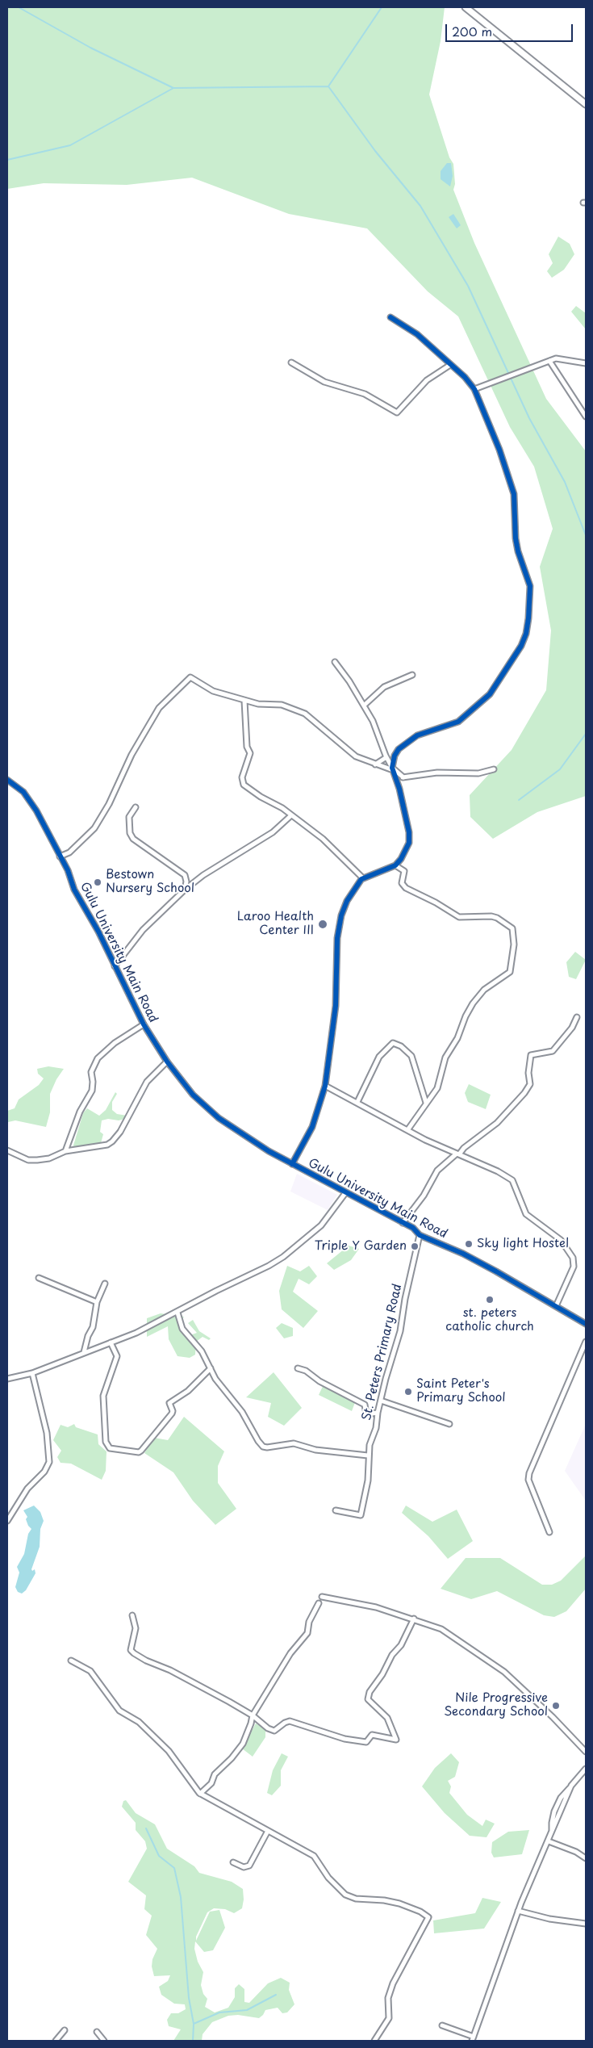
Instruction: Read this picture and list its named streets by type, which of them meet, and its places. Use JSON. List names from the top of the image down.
{
  "streets": {
    "street": ["Gulu University Main Road", "St. Peters Primary Road"]
  },
  "crossings": [
    ["Gulu University Main Road", "St. Peters Primary Road"]
  ],
  "places": [
    "Bestown Nursery School",
    "Laroo Health Center III",
    "Sky light Hostel",
    "Triple Y Garden",
    "st. peters catholic church",
    "Saint Peter's Primary School",
    "Nile Progressive Secondary School"
  ],
  "scale_bar": "200 m"
}
